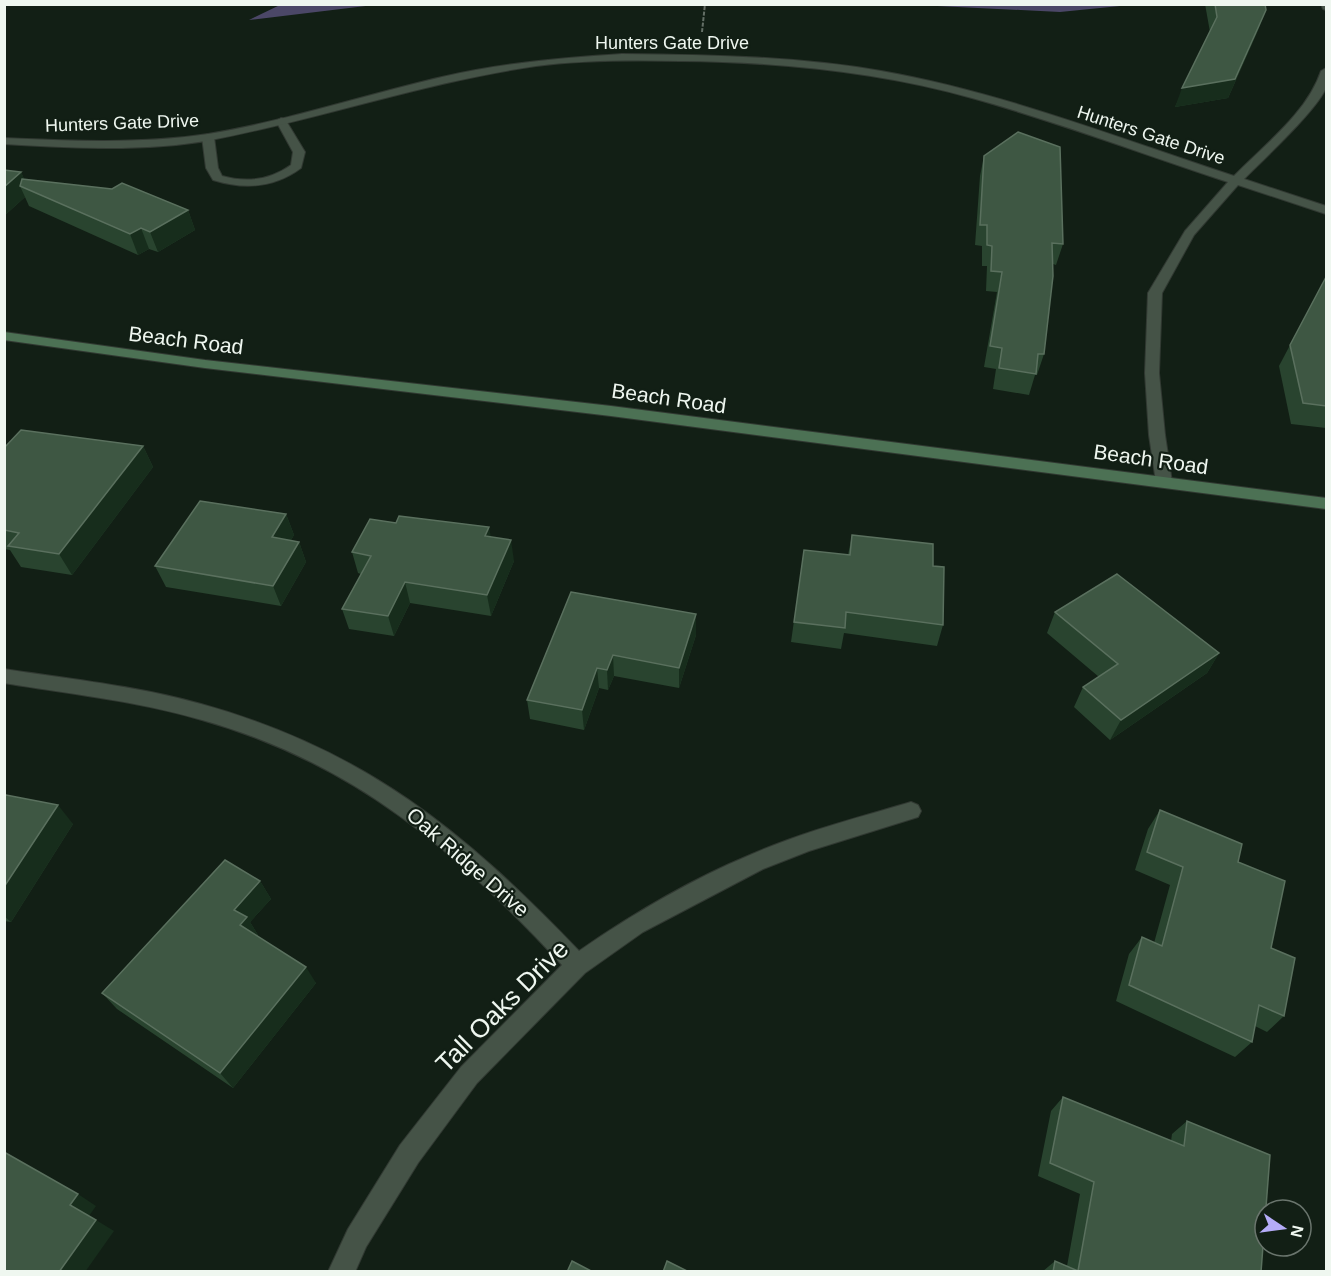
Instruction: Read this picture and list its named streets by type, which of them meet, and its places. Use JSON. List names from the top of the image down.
{
  "streets": {
    "street": [
      "Hunters Gate Drive",
      "Beach Road",
      "Oak Ridge Drive",
      "Tall Oaks Drive"
    ]
  },
  "crossings": [
    ["Oak Ridge Drive", "Tall Oaks Drive"]
  ],
  "north": "right"
}
